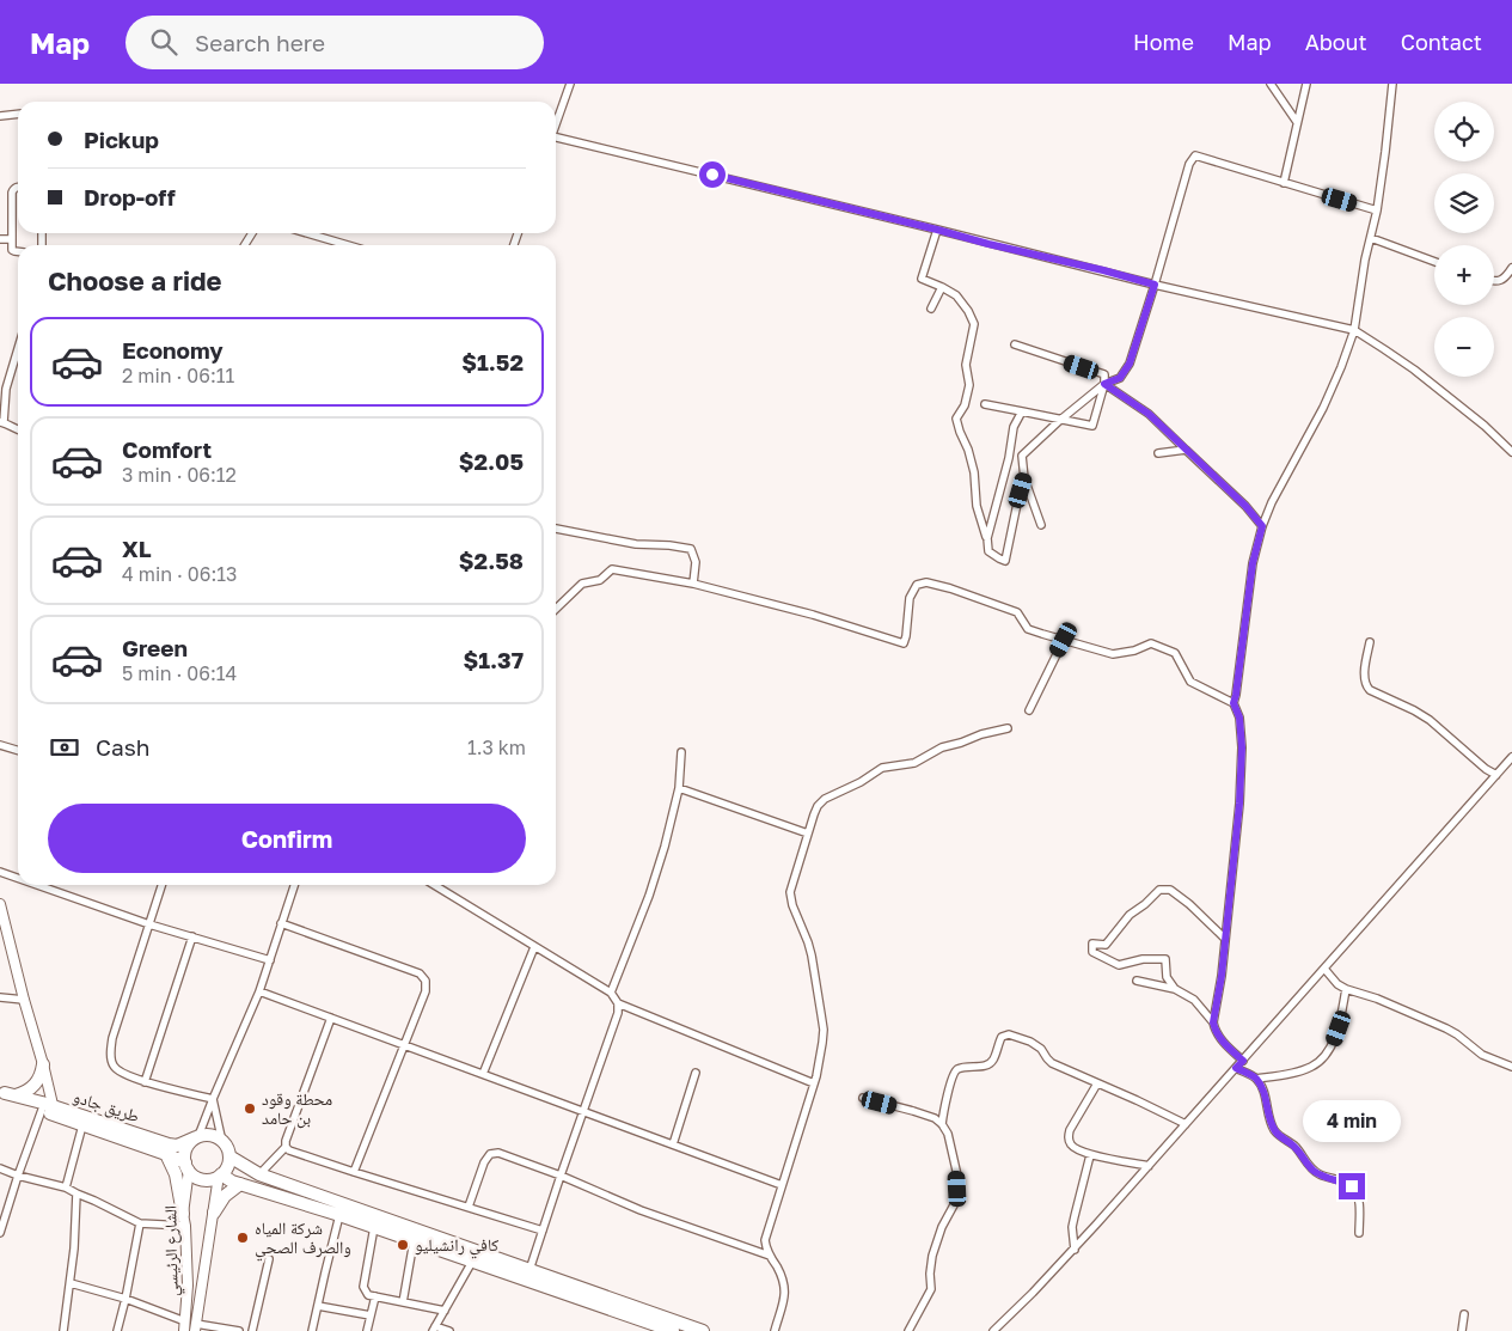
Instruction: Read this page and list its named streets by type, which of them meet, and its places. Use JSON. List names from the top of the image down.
{
  "streets": {
    "highway": ["طريق جادو"],
    "street": ["الشارع الرئيسي"]
  },
  "crossings": [
    ["طريق جادو", "الشارع الرئيسي"]
  ],
  "places": ["محطة وقود بن حامد", "شركة المياه والصرف الصحي", "كافي رانشيليو"],
  "page": {
    "header": "Map",
    "search": "Search here",
    "nav": [
      "Home",
      "Map",
      "About",
      "Contact"
    ],
    "map_buttons": ["+", "−"],
    "banner": ["Pickup", "Drop-off"],
    "heading": "Choose a ride",
    "list": [
      {
        "name": "Economy",
        "note": "2 min · 06:11",
        "value": "$1.52"
      },
      {
        "name": "Comfort",
        "note": "3 min · 06:12",
        "value": "$2.05"
      },
      {
        "name": "XL",
        "note": "4 min · 06:13",
        "value": "$2.58"
      },
      {
        "name": "Green",
        "note": "5 min · 06:14",
        "value": "$1.37"
      }
    ],
    "pay": ["Cash", "1.3 km"],
    "buttons": "Confirm",
    "bubble": "4 min"
  }
}
